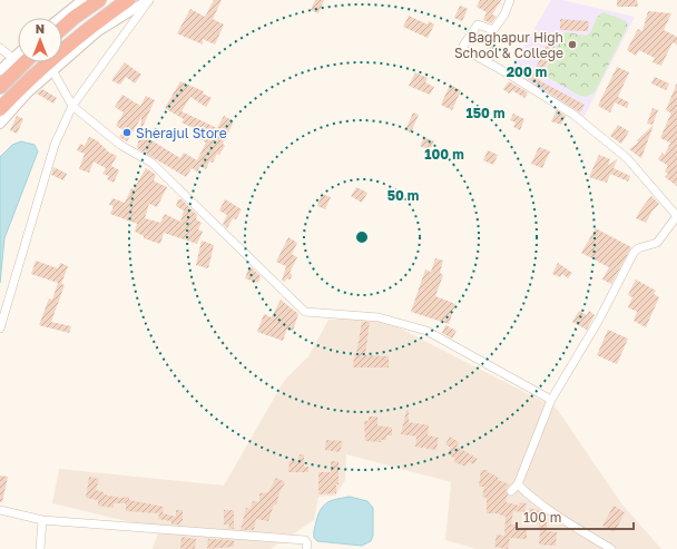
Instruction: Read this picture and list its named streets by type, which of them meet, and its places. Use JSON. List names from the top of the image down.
{
  "places": ["Baghapur High School & College", "Sherajul Store"],
  "scale_bar": "100 m",
  "north": "top",
  "rings": [
    "200 m",
    "150 m",
    "100 m",
    "50 m"
  ]
}
